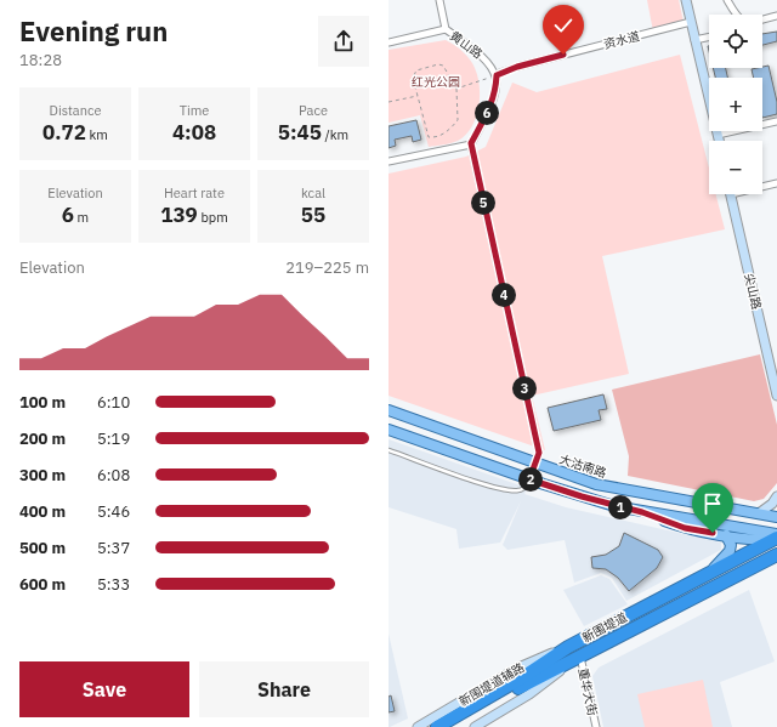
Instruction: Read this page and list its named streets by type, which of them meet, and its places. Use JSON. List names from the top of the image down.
{
  "streets": {
    "highway": ["新围堤道"],
    "main road": ["尖山路", "大沽南路", "新围堤道辅路"],
    "street": ["资水道", "黄山路", "重华大街"]
  },
  "crossings": [
    ["资水道", "黄山路"],
    ["新围堤道", "新围堤道辅路"],
    ["新围堤道", "重华大街"]
  ],
  "parks": ["红光公园"],
  "page": {
    "heading": ["Evening run", "18:28"],
    "map_buttons": ["+", "−"],
    "stats": [
      ["Distance", "0.72 km"],
      ["Time", "4:08"],
      ["Pace", "5:45 /km"],
      ["Elevation", "6 m"],
      ["Heart rate", "139 bpm"],
      ["kcal", "55"]
    ],
    "pins": [
      "6",
      "5",
      "4",
      "3",
      "2",
      "1"
    ],
    "chart": ["Elevation", "219–225 m"],
    "list": [
      {
        "name": "100 m",
        "note": "6:10"
      },
      {
        "name": "200 m",
        "note": "5:19"
      },
      {
        "name": "300 m",
        "note": "6:08"
      },
      {
        "name": "400 m",
        "note": "5:46"
      },
      {
        "name": "500 m",
        "note": "5:37"
      },
      {
        "name": "600 m",
        "note": "5:33"
      }
    ],
    "buttons": ["Save", "Share"]
  }
}
